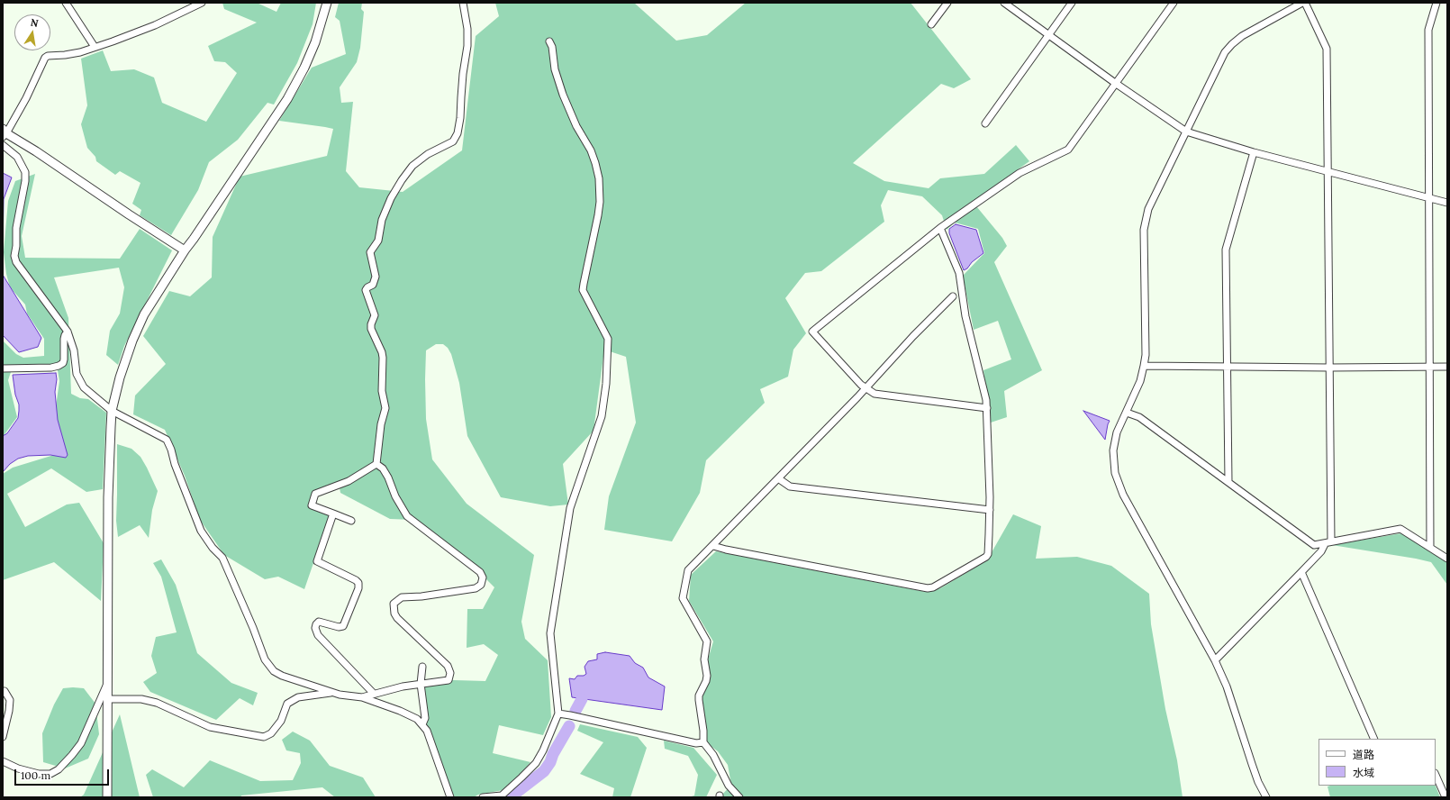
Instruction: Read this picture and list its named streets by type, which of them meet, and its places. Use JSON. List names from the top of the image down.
{
  "legend": ["道路", "水域"],
  "scale_bar": "100 m",
  "north": "top"
}
